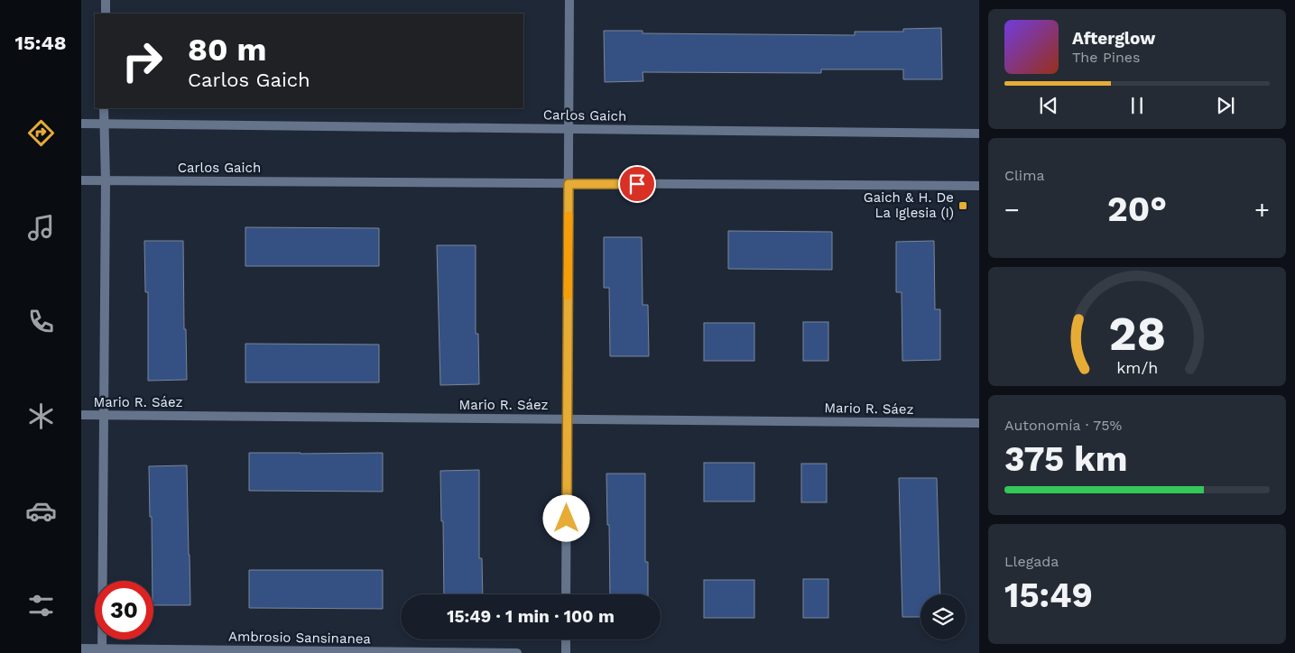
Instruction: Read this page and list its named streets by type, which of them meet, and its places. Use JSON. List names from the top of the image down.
{
  "streets": {
    "street": ["Carlos Gaich", "Mario R. Sáez", "Ambrosio Sansinanea"]
  },
  "places": {
    "transit": ["Gaich & H. De La Iglesia (I)"]
  },
  "page": {
    "tabs": "15:48",
    "turn": ["80 m", "Carlos Gaich"],
    "song": ["Afterglow", "The Pines"],
    "tile": [
      "Clima",
      ["Autonomía · 75%", "375 km"],
      ["Llegada", "15:49"]
    ],
    "heat": ["−", "20°", "+"],
    "limit": "30",
    "trip": "15:49 · 1 min · 100 m",
    "gauge": ["28", "km/h"]
  }
}
